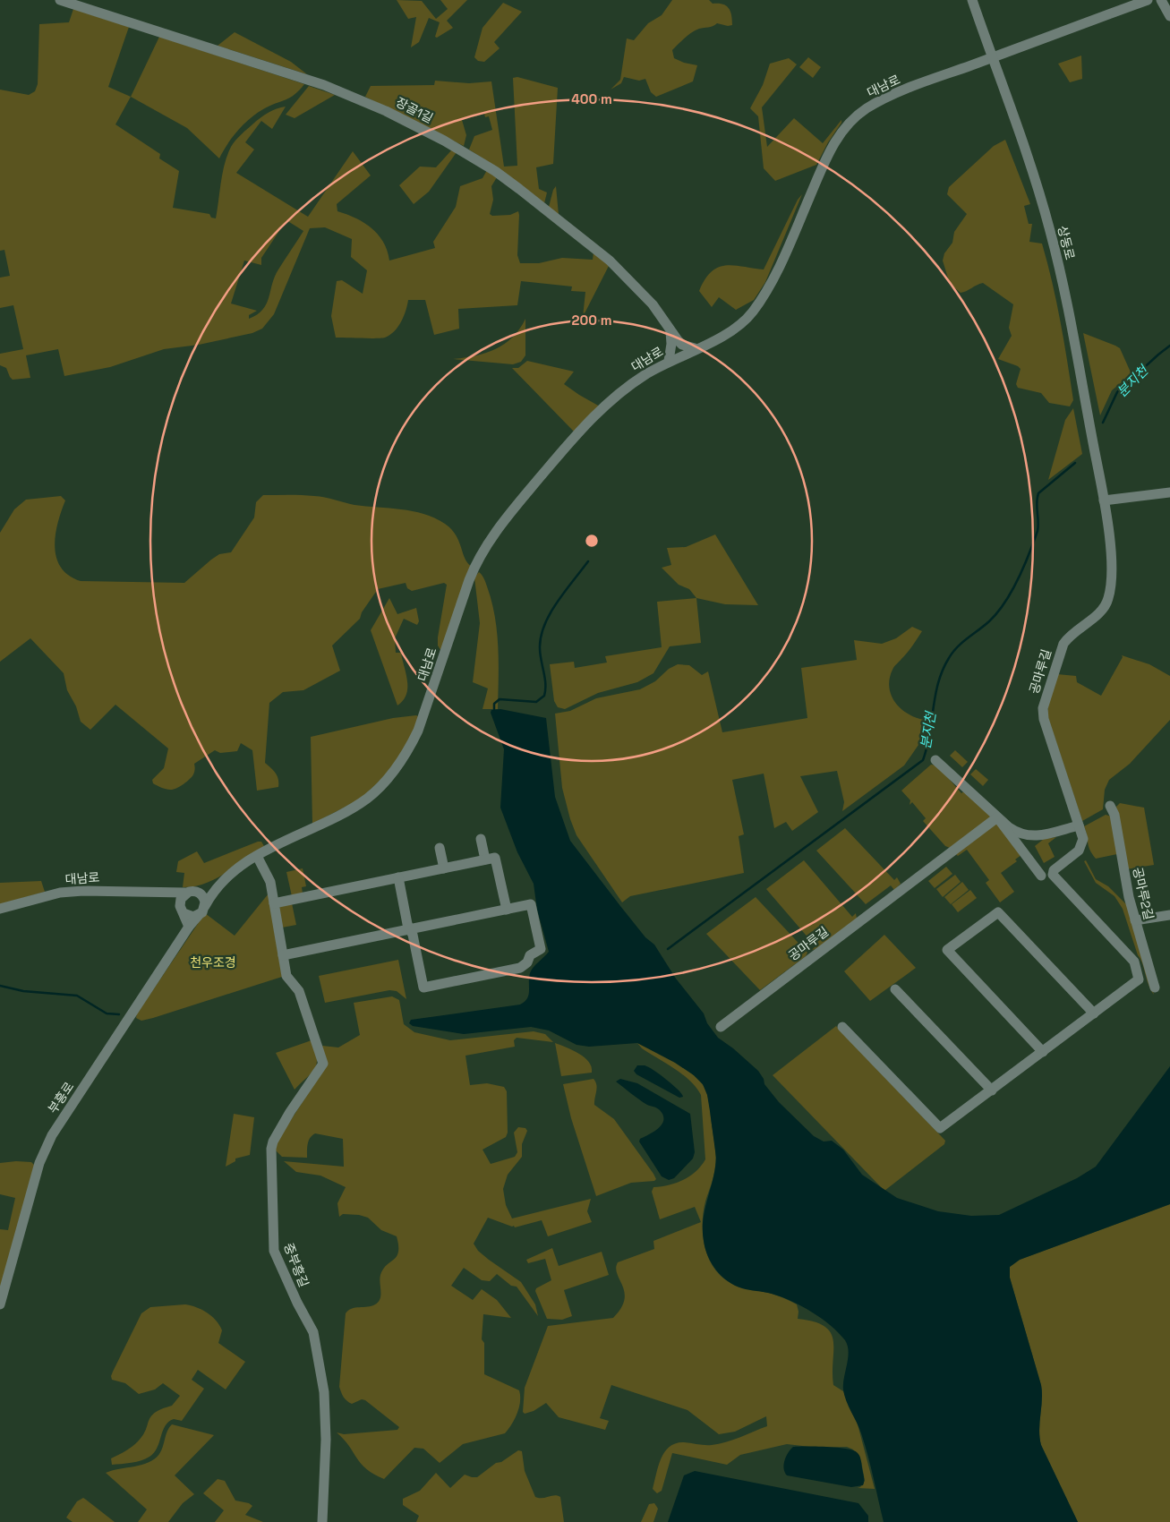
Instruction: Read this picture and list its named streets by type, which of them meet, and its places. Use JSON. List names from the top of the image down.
{
  "streets": {
    "street": [
      "대남로",
      "장골1길",
      "상동로",
      "공마루길",
      "공마루2길",
      "부흥로",
      "중부흥길"
    ]
  },
  "crossings": [
    ["대남로", "장골1길"],
    ["대남로", "상동로"],
    ["대남로", "부흥로"],
    ["상동로", "공마루길"]
  ],
  "water": ["분지천"],
  "parks": ["천우조경"],
  "rings": ["400 m", "200 m"]
}
